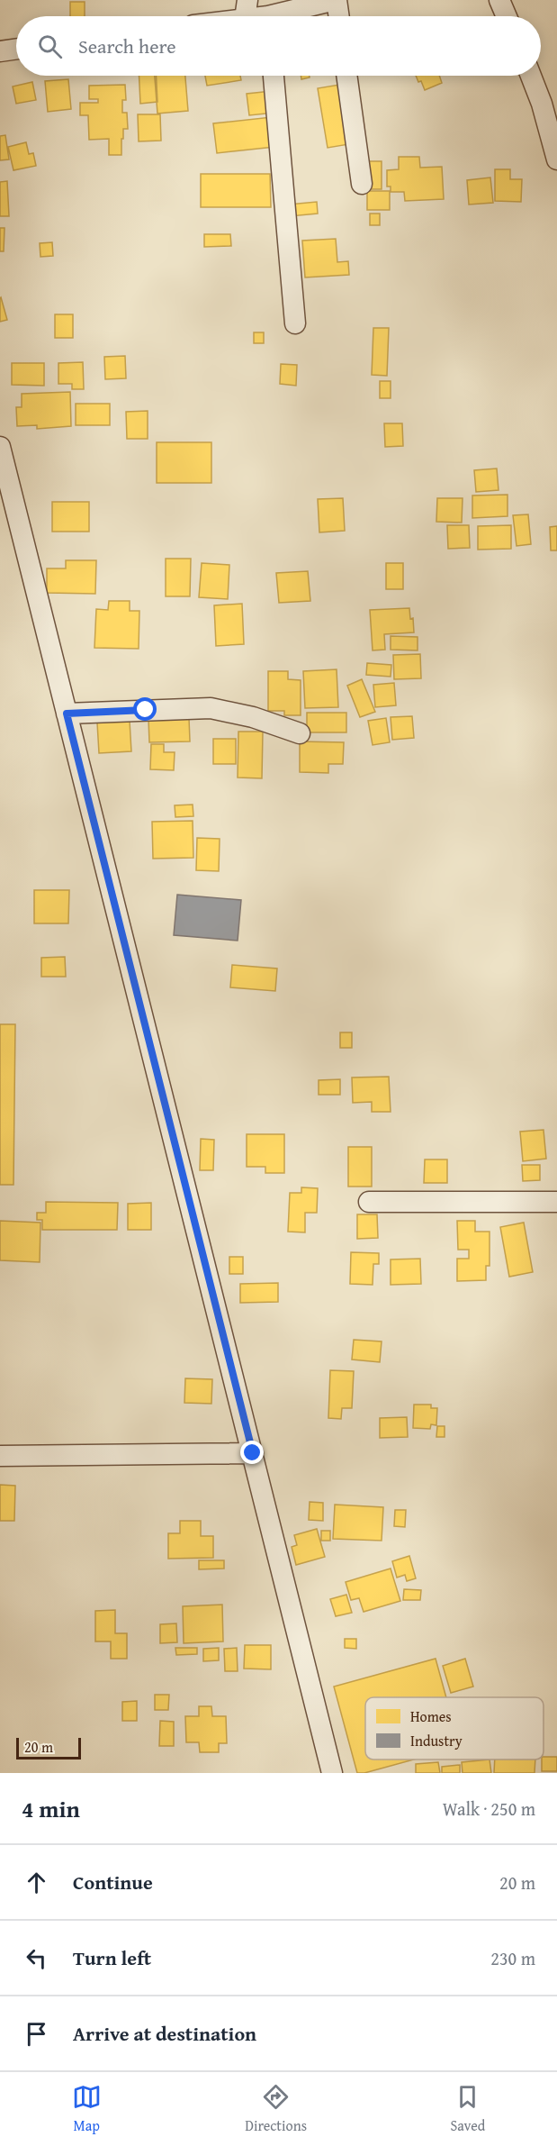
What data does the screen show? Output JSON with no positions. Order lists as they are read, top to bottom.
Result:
{
  "legend": ["Homes", "Industry"],
  "scale_bar": "20 m",
  "page": {
    "search": "Search here",
    "scale": "20 m",
    "heading": ["4 min", "Walk · 250 m"],
    "list": [
      ["Continue", "20 m"],
      ["Turn left", "230 m"],
      "Arrive at destination"
    ],
    "nav": ["Map", "Directions", "Saved"]
  }
}
